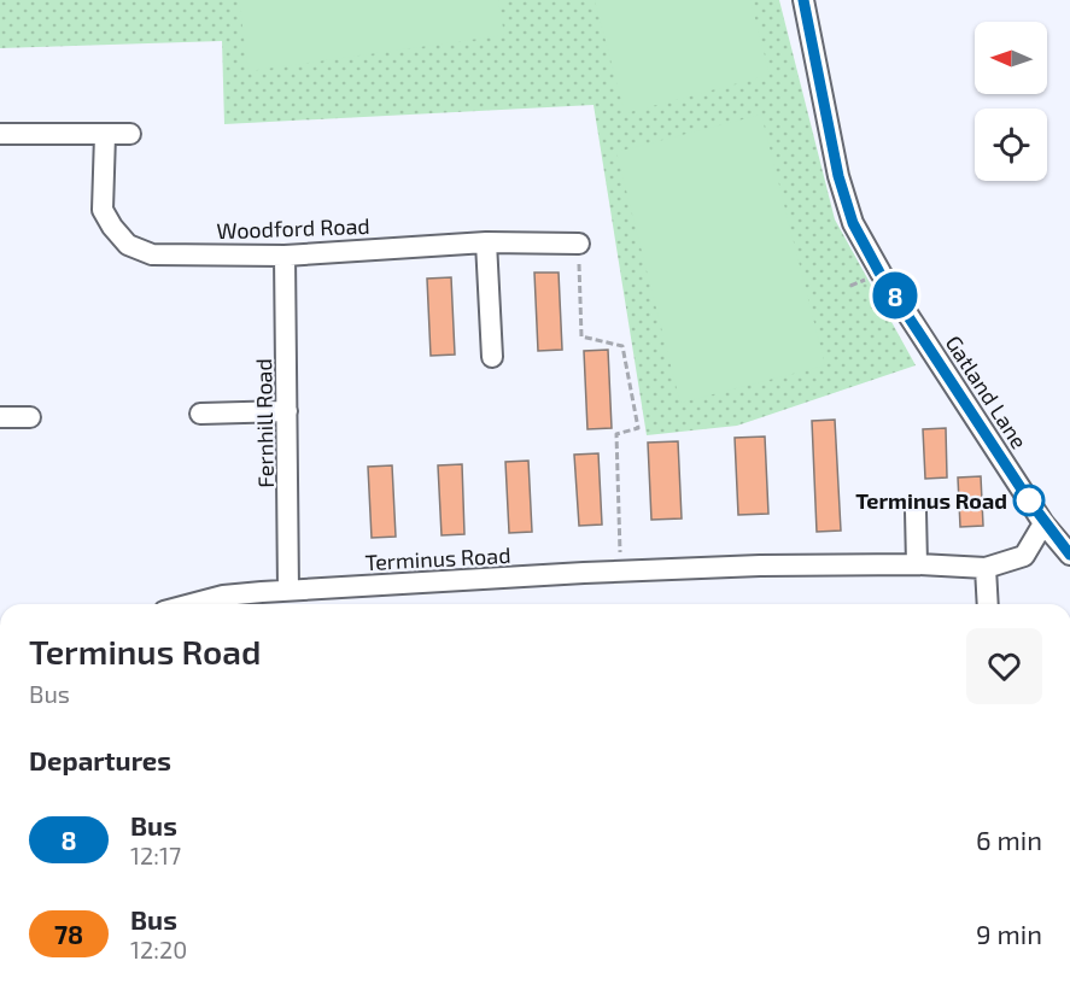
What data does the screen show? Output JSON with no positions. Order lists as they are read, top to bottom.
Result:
{
  "streets": {
    "street": [
      "Woodford Road",
      "Gatland Lane",
      "Fernhill Road",
      "Terminus Road"
    ]
  },
  "crossings": [
    ["Woodford Road", "Fernhill Road"],
    ["Gatland Lane", "Terminus Road"],
    ["Fernhill Road", "Terminus Road"]
  ],
  "places": ["Terminus Road"],
  "lines": ["bus line 8"],
  "north": "left",
  "page": {
    "on_map": "8",
    "heading": [
      ["Terminus Road", "Bus"],
      "Departures"
    ],
    "list": [
      {
        "mark": "8",
        "name": "Bus",
        "note": "12:17",
        "value": "6 min"
      },
      {
        "mark": "78",
        "name": "Bus",
        "note": "12:20",
        "value": "9 min"
      }
    ]
  }
}
